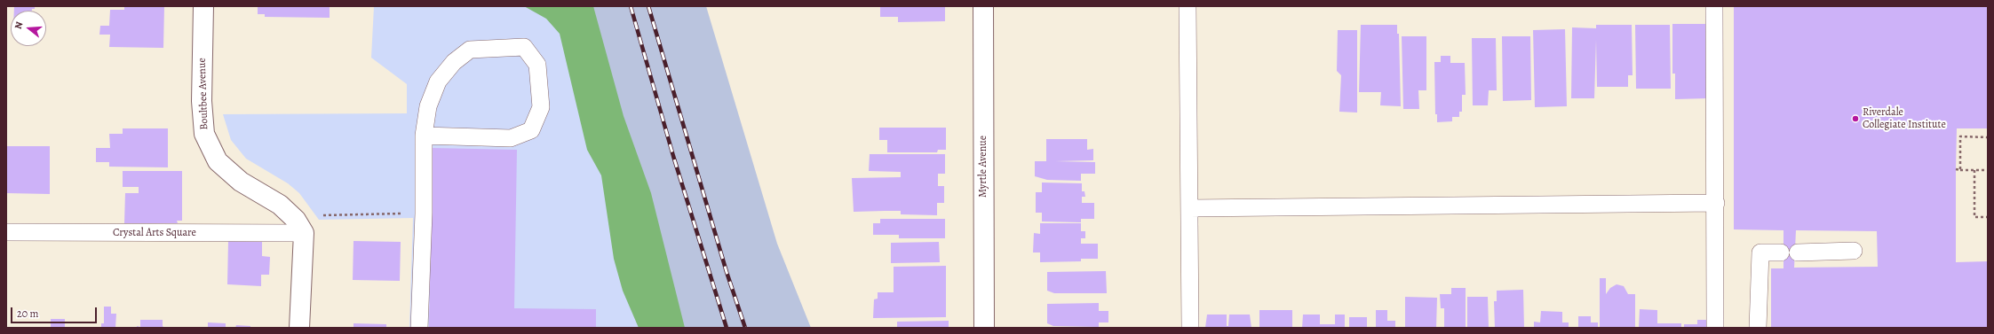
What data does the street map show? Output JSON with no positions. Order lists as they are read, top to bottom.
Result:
{
  "streets": {
    "street": ["Boultbee Avenue", "Myrtle Avenue"],
    "lane": ["Crystal Arts Square"]
  },
  "crossings": [
    ["Boultbee Avenue", "Crystal Arts Square"]
  ],
  "places": ["Riverdale Collegiate Institute"],
  "scale_bar": "20 m",
  "north": "left"
}
